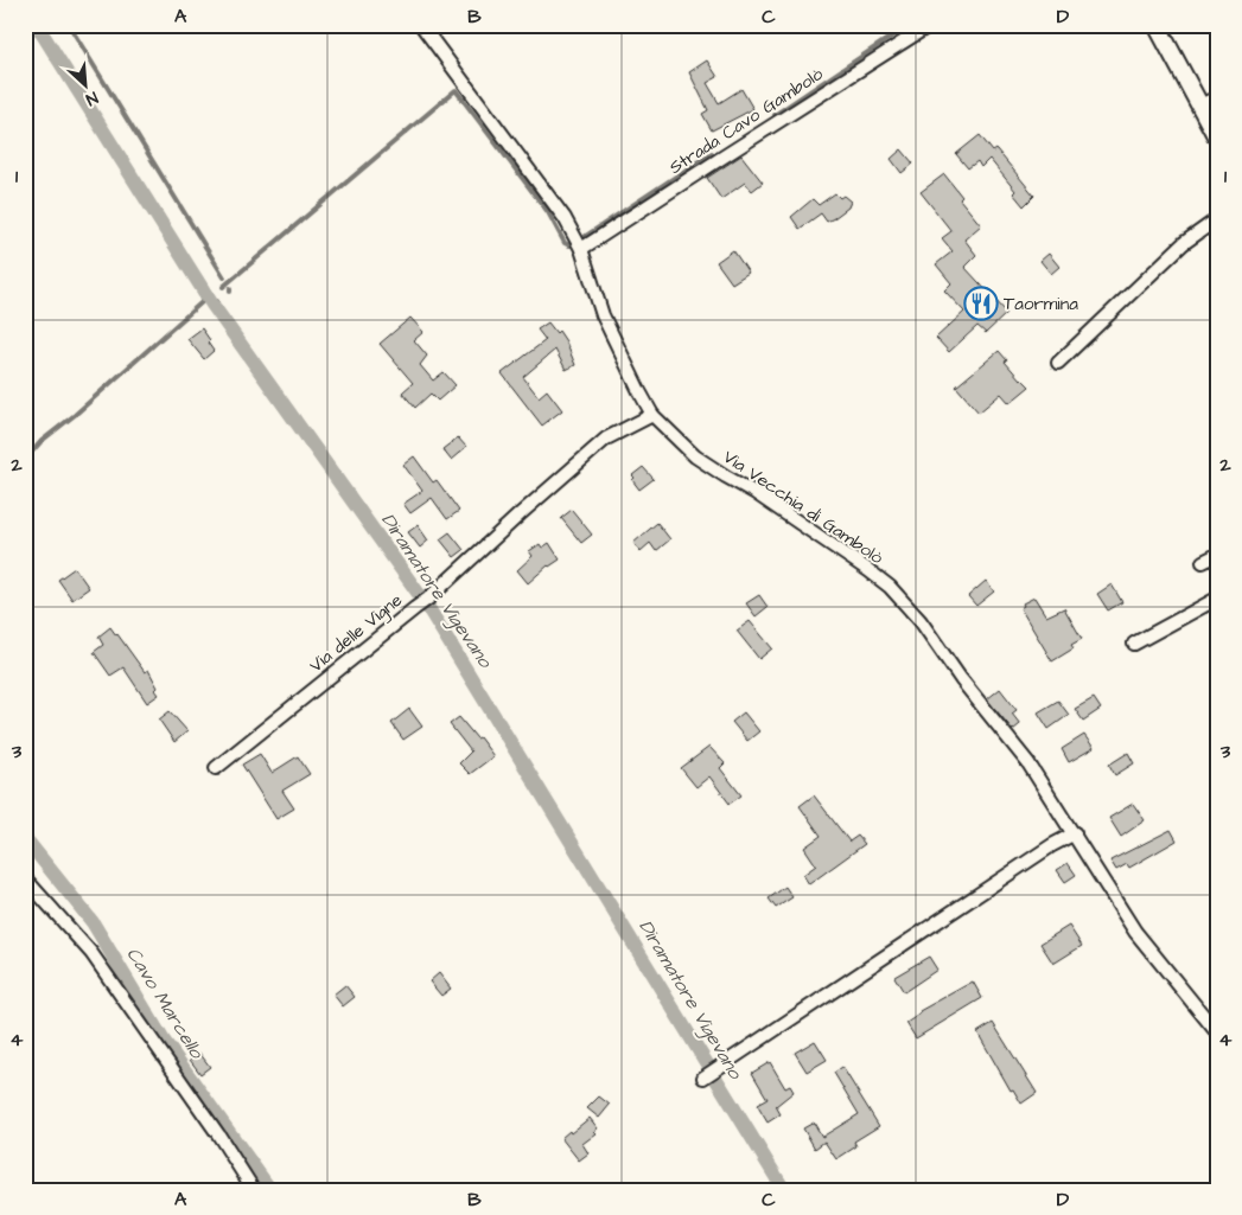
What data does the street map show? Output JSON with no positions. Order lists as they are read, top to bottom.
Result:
{
  "streets": {
    "street": ["Strada Cavo Gambolò", "Via Vecchia di Gambolò", "Via delle Vigne"]
  },
  "crossings": [
    ["Strada Cavo Gambolò", "Via Vecchia di Gambolò"],
    ["Via Vecchia di Gambolò", "Via delle Vigne"]
  ],
  "water": ["Diramatore Vigevano", "Cavo Marcello"],
  "places": {
    "restaurant": ["Taormina"]
  },
  "north": "bottom right",
  "grid": {
    "columns": [
      "A",
      "B",
      "C",
      "D"
    ],
    "rows": [
      "1",
      "2",
      "3",
      "4"
    ]
  }
}
